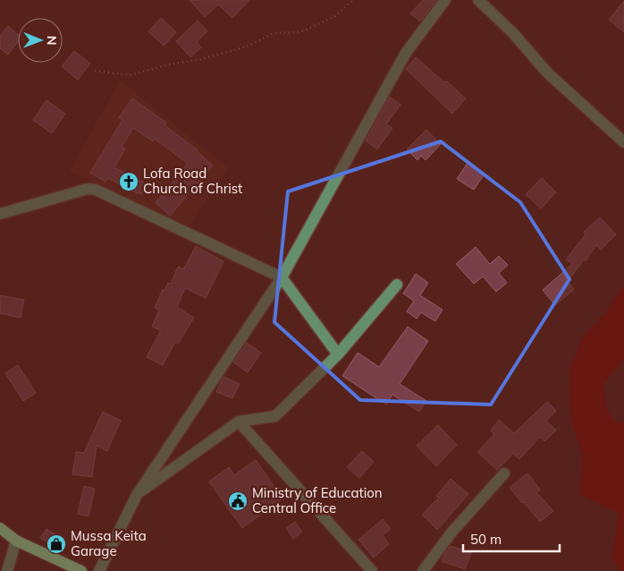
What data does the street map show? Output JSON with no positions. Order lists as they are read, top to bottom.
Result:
{
  "places": {
    "church": ["Lofa Road Church of Christ"],
    "public building": ["Ministry of Education Central Office"],
    "shop": ["Mussa Keita Garage"]
  },
  "scale_bar": "50 m",
  "north": "right"
}
